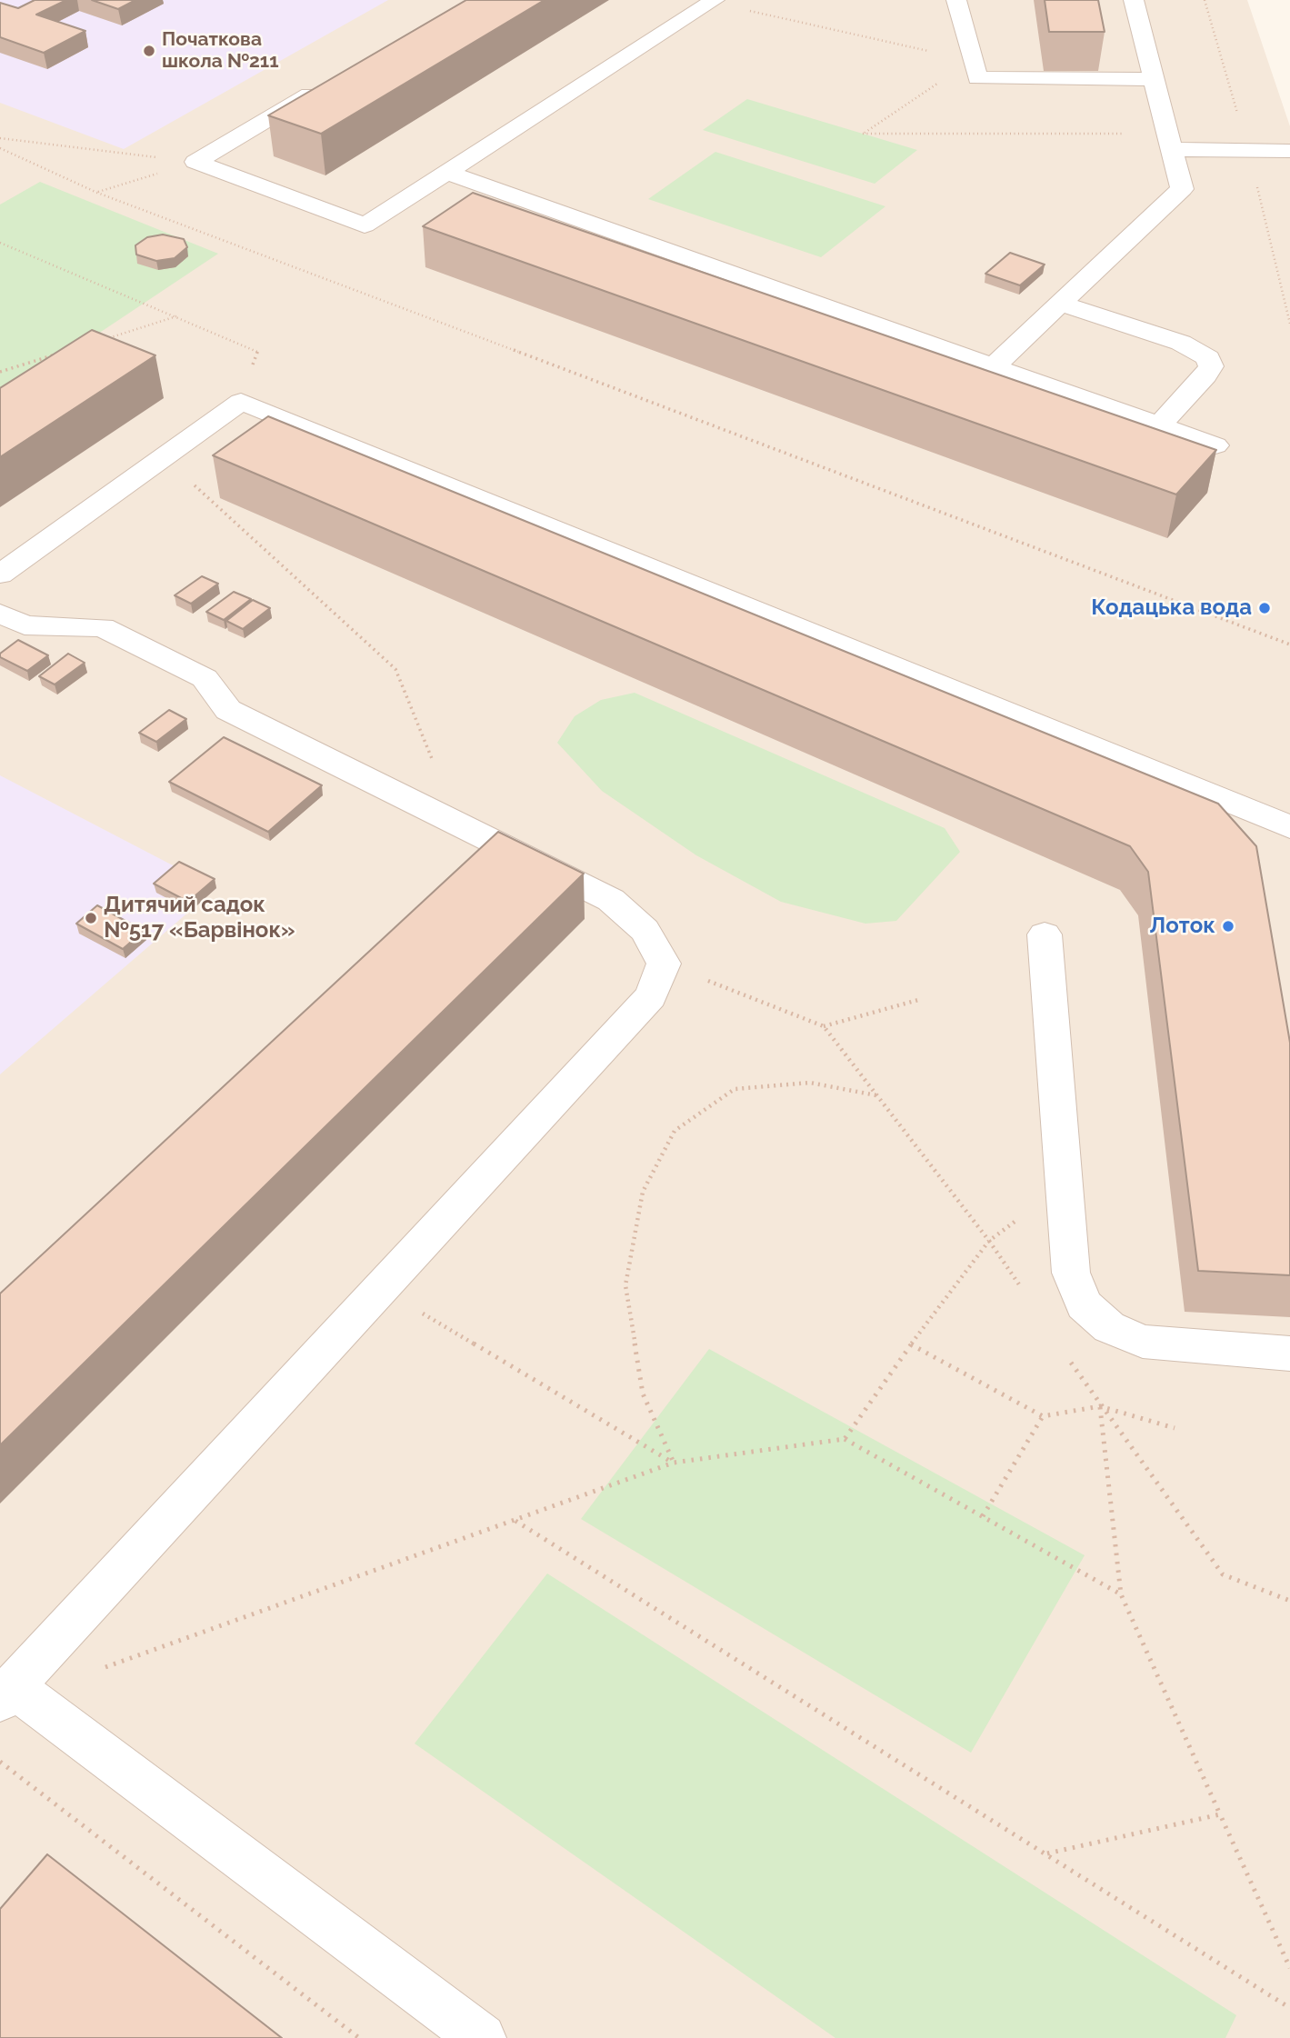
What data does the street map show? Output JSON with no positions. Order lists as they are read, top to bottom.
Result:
{
  "places": [
    "Початкова школа №211",
    "Кодацька вода",
    "Дитячий садок №517 «Барвінок»",
    "Лоток"
  ]
}
